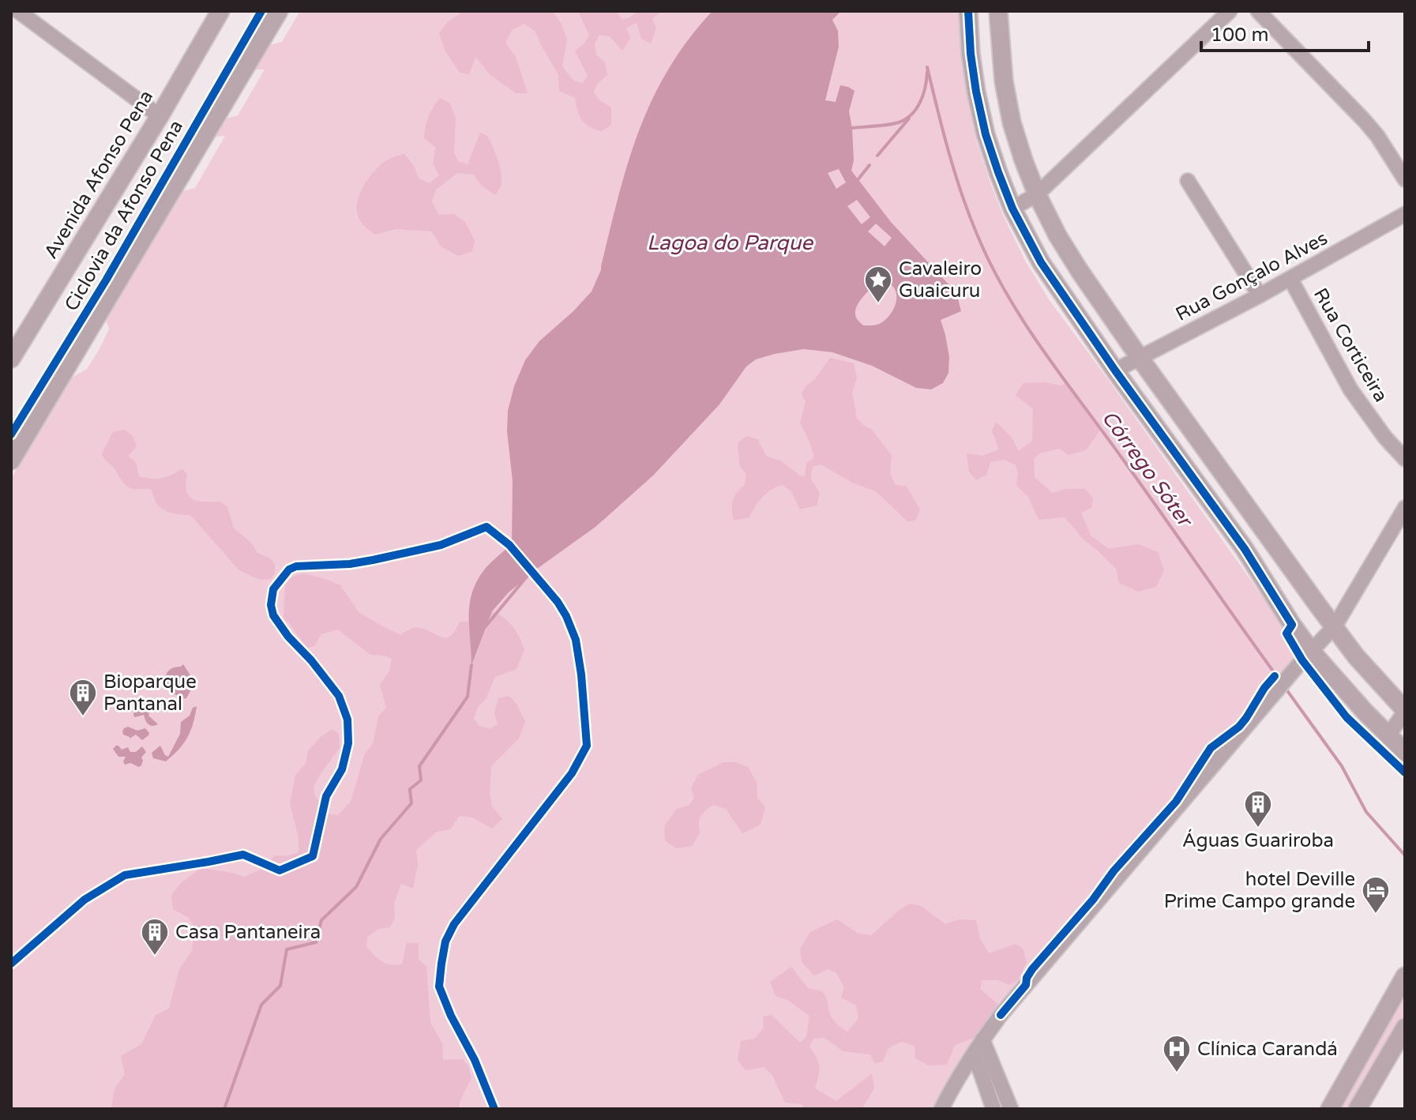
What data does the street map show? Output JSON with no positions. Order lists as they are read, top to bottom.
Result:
{
  "streets": {
    "main road": ["Avenida Afonso Pena"],
    "street": ["Rua Gonçalo Alves", "Rua Corticeira"],
    "cycle path": ["Ciclovia da Afonso Pena"]
  },
  "crossings": [
    ["Rua Gonçalo Alves", "Rua Corticeira"]
  ],
  "water": ["Lagoa do Parque", "Córrego Sóter"],
  "places": {
    "place": ["Cavaleiro Guaicuru"],
    "building": ["Bioparque Pantanal", "Águas Guariroba", "Casa Pantaneira"],
    "hotel": ["hotel Deville Prime Campo grande"],
    "hospital": ["Clínica Carandá"]
  },
  "scale_bar": "100 m"
}
